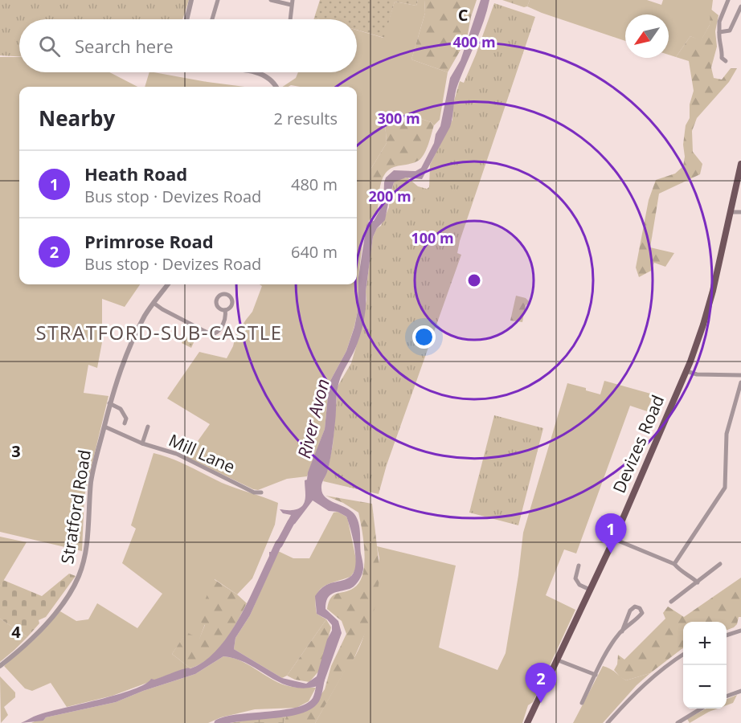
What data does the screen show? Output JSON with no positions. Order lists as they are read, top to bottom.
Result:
{
  "streets": {
    "main road": ["Devizes Road"],
    "street": ["Mill Lane", "Stratford Road"]
  },
  "crossings": [
    ["Mill Lane", "Stratford Road"]
  ],
  "districts": ["STRATFORD-SUB-CASTLE"],
  "water": ["River Avon"],
  "north": "bottom left",
  "page": {
    "search": "Search here",
    "heading": ["Nearby", "2 results"],
    "list": [
      {
        "mark": "1",
        "name": "Heath Road",
        "note": "Bus stop · Devizes Road",
        "value": "480 m"
      },
      {
        "mark": "2",
        "name": "Primrose Road",
        "note": "Bus stop · Devizes Road",
        "value": "640 m"
      }
    ],
    "pins": ["1", "2"],
    "map_buttons": ["+", "−"]
  },
  "grid": {
    "columns": ["C"],
    "rows": ["3", "4"]
  },
  "rings": [
    "400 m",
    "300 m",
    "200 m",
    "100 m"
  ]
}
